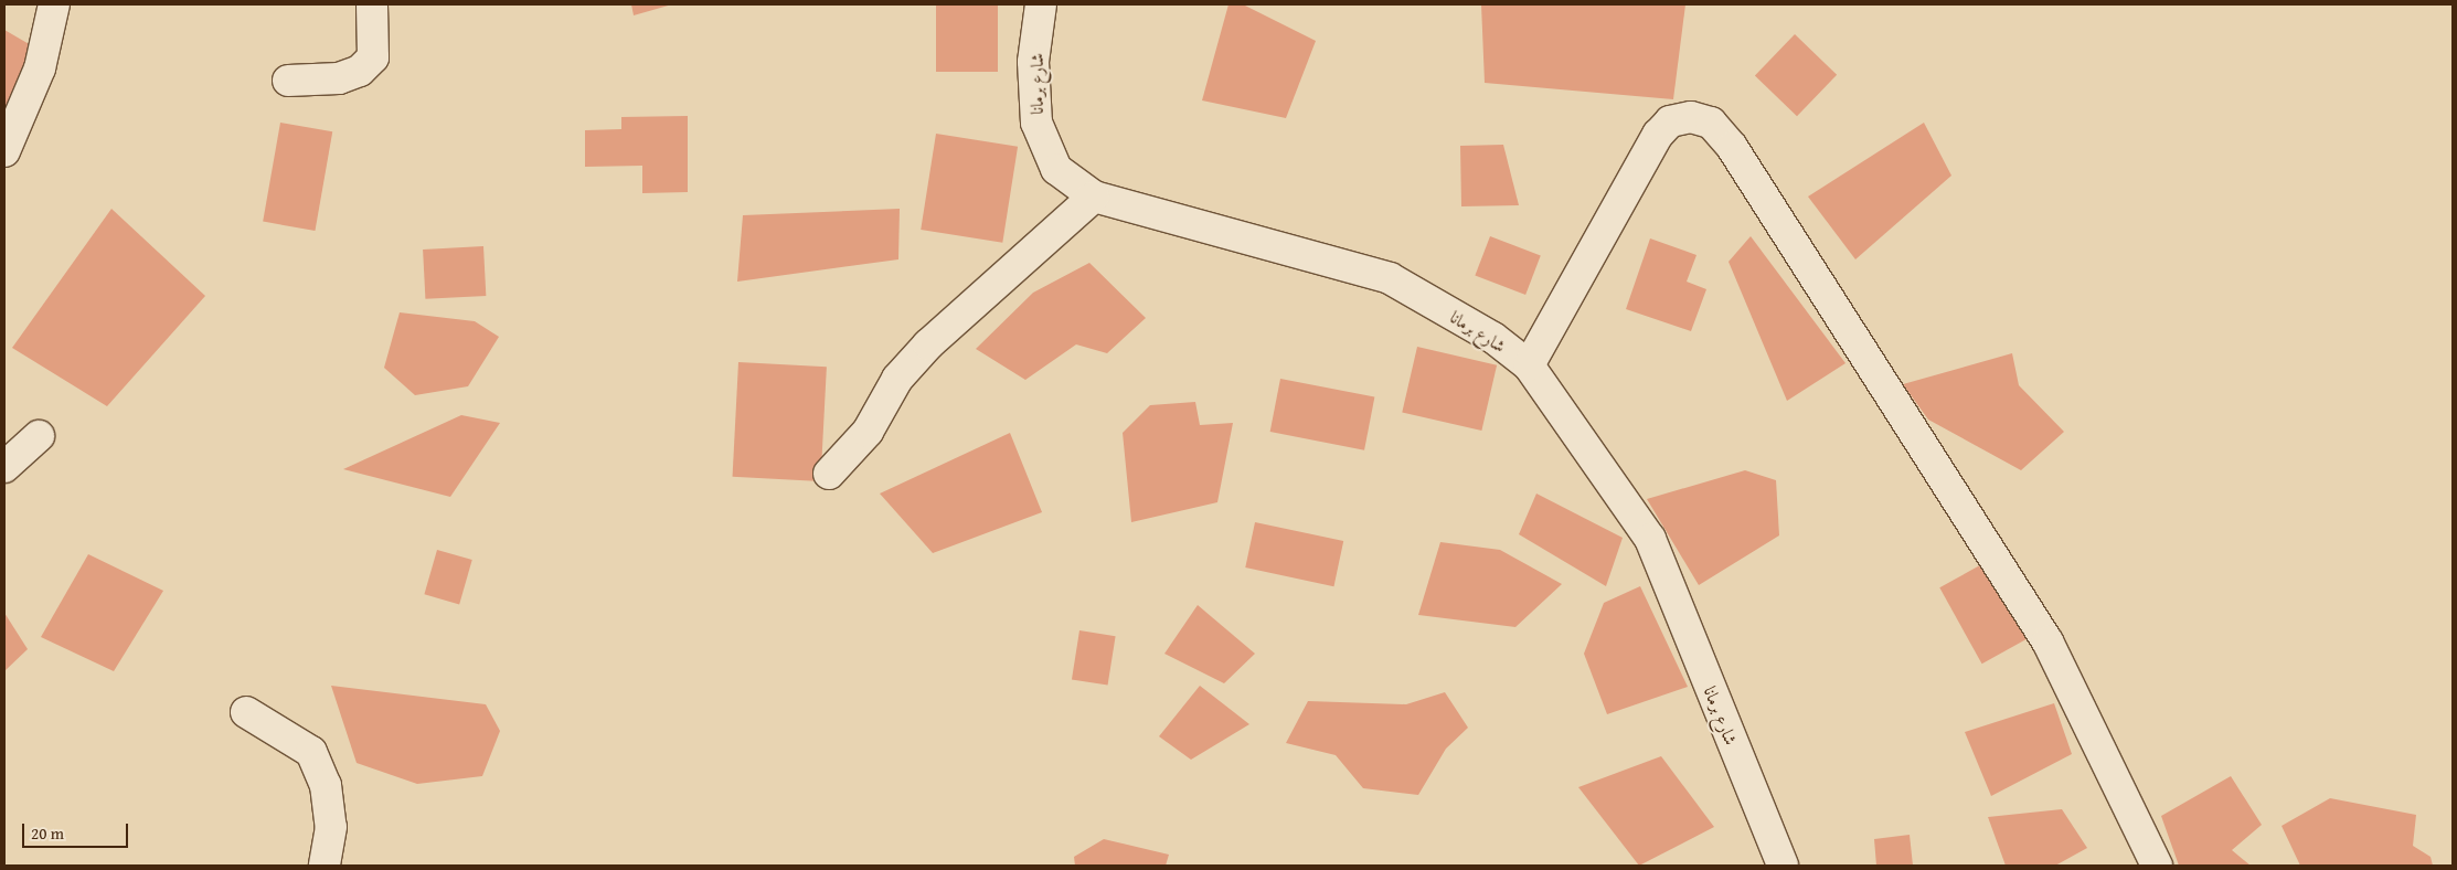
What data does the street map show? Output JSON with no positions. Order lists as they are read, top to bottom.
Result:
{
  "streets": {
    "street": ["شارع برمانا"]
  },
  "scale_bar": "20 m"
}
